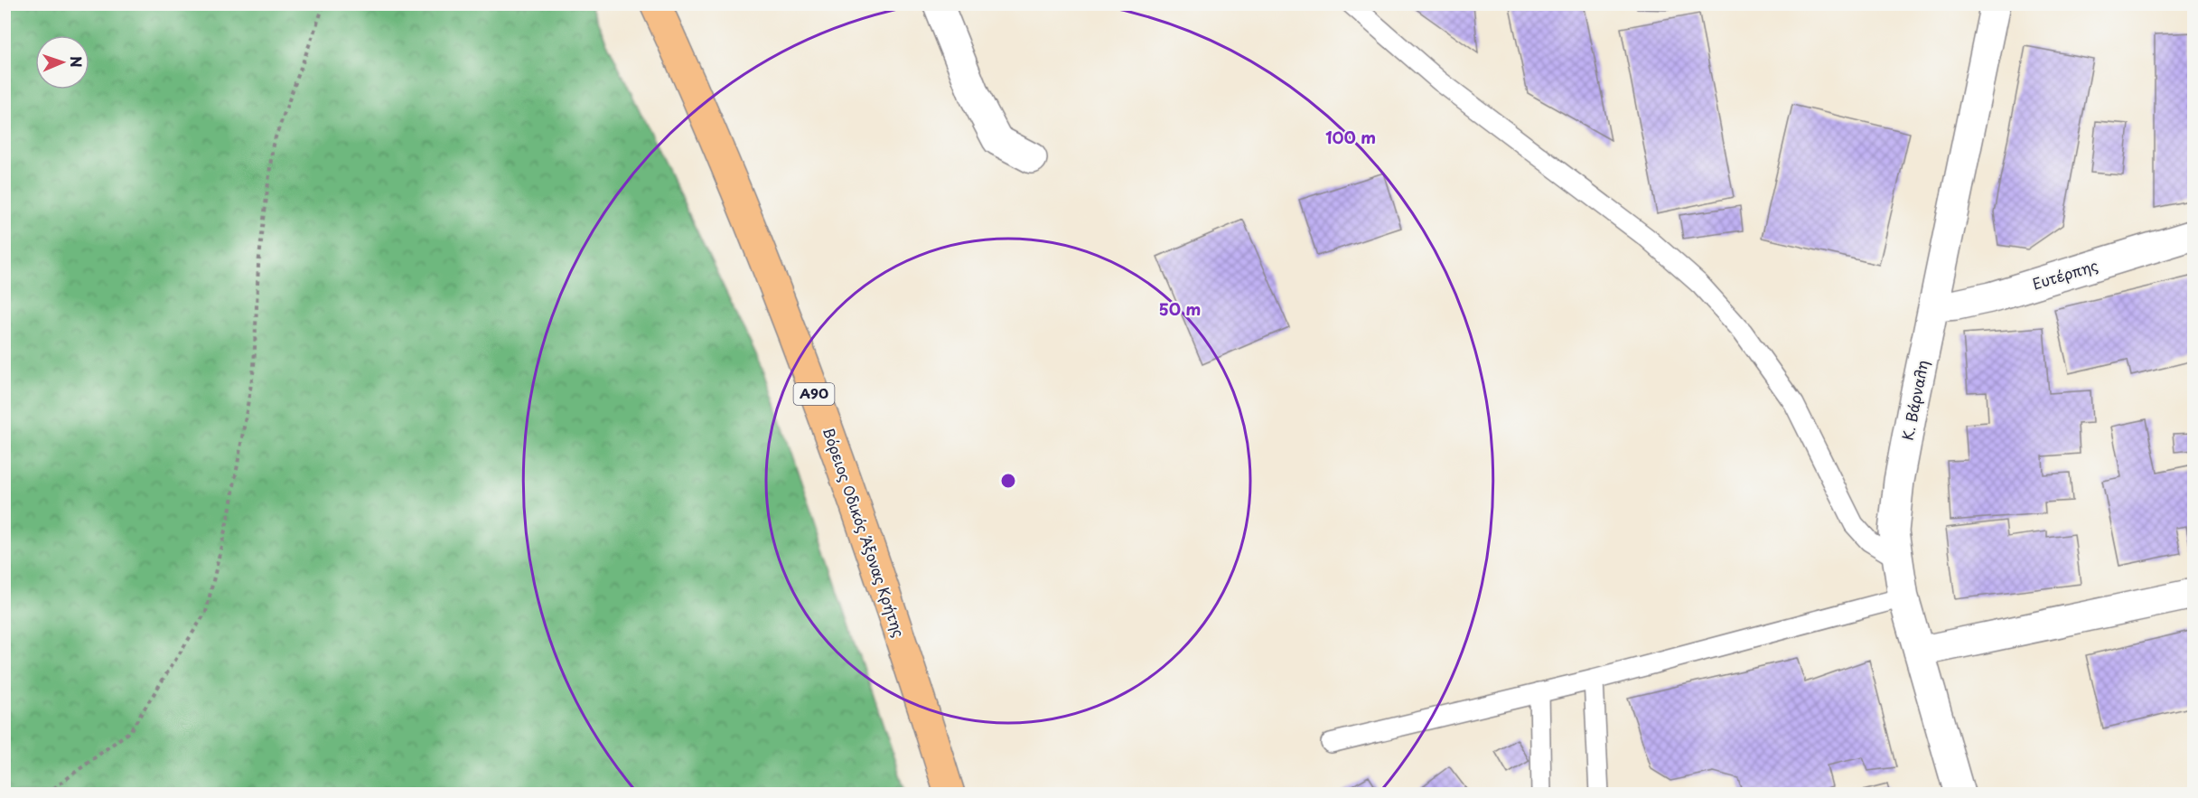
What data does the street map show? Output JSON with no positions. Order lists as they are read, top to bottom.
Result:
{
  "streets": {
    "highway": ["Α90", "Βόρειος Οδικός Άξονας Κρήτης"],
    "street": ["Ευτέρπης", "Κ. Βάρναλη"]
  },
  "crossings": [
    ["Ευτέρπης", "Κ. Βάρναλη"]
  ],
  "north": "right",
  "rings": ["100 m", "50 m"]
}
